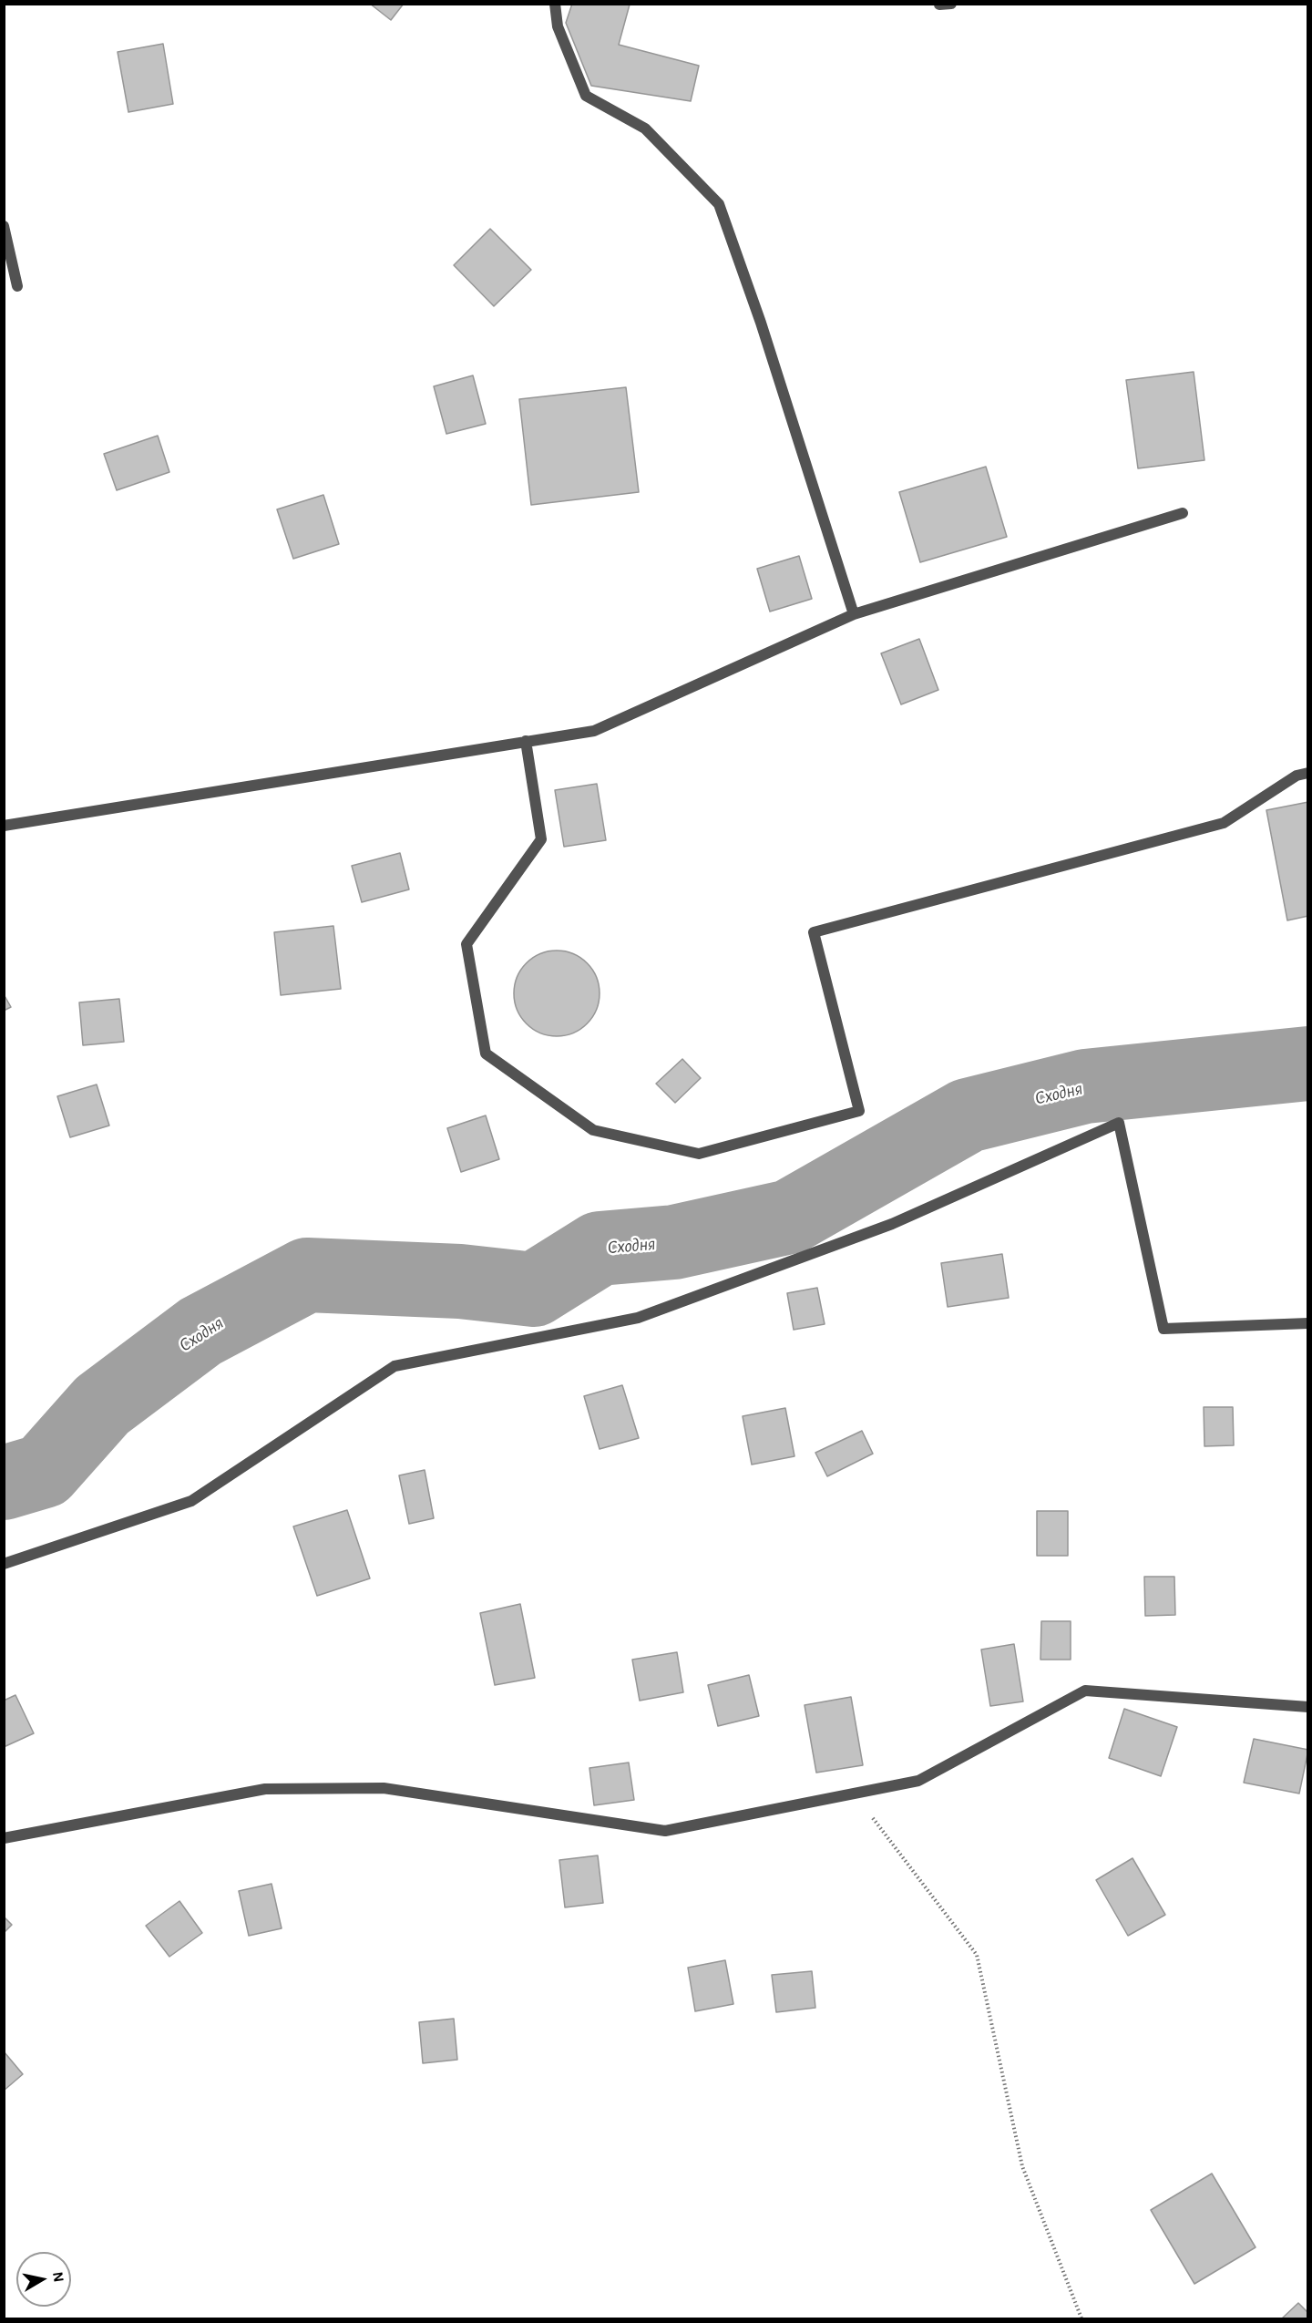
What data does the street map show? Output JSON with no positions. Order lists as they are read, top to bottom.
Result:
{
  "water": ["Сходня"],
  "north": "right"
}
